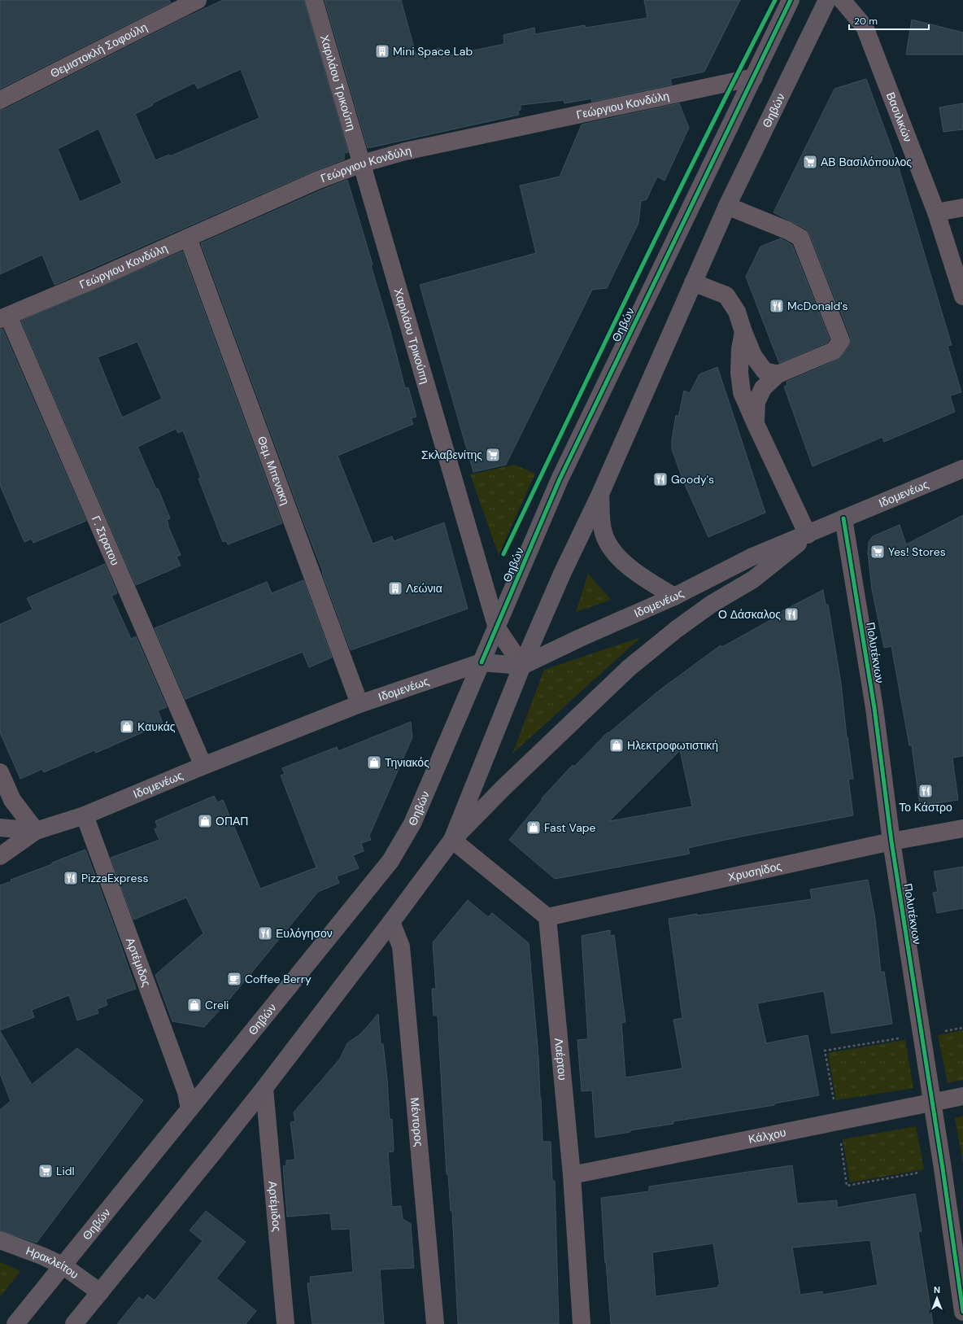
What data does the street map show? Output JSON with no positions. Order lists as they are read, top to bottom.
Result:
{
  "streets": {
    "main road": ["Θηβών", "Ιδομενέως", "Ηρακλείτου"],
    "street": [
      "Θεμιστοκλή Σοφούλη",
      "Χαριλάου Τρικούπη",
      "Γεώργιου Κονδύλη",
      "Βασιλικών",
      "Θεμ. Μπενακη",
      "Γ. Στρατου",
      "Πολυτέκνων",
      "Χρυσηίδος",
      "Αρτέμιδος",
      "Λαέρτου",
      "Μέντορος",
      "Κάλχου"
    ]
  },
  "crossings": [
    ["Χαριλάου Τρικούπη", "Γεώργιου Κονδύλη"],
    ["Χαριλάου Τρικούπη", "Θηβών"],
    ["Χαριλάου Τρικούπη", "Ιδομενέως"],
    ["Γεώργιου Κονδύλη", "Θηβών"],
    ["Γεώργιου Κονδύλη", "Θεμ. Μπενακη"],
    ["Γεώργιου Κονδύλη", "Γ. Στρατου"],
    ["Θηβών", "Ιδομενέως"],
    ["Θηβών", "Αρτέμιδος"],
    ["Θηβών", "Μέντορος"],
    ["Θηβών", "Ηρακλείτου"],
    ["Θεμ. Μπενακη", "Ιδομενέως"],
    ["Ιδομενέως", "Γ. Στρατου"],
    ["Ιδομενέως", "Πολυτέκνων"],
    ["Ιδομενέως", "Αρτέμιδος"],
    ["Πολυτέκνων", "Χρυσηίδος"],
    ["Πολυτέκνων", "Κάλχου"],
    ["Χρυσηίδος", "Λαέρτου"],
    ["Λαέρτου", "Κάλχου"]
  ],
  "places": {
    "building": ["Mini Space Lab", "Λεώνια"],
    "supermarket": [
      "ΑΒ Βασιλόπουλος",
      "Σκλαβενίτης",
      "Yes! Stores",
      "Lidl"
    ],
    "restaurant": [
      "McDonald's",
      "Goody's",
      "Ο Δάσκαλος",
      "Το Κάστρο",
      "PizzaExpress",
      "Ευλόγησον"
    ],
    "shop": [
      "Καυκάς",
      "Ηλεκτροφωτιστική",
      "Τηνιακός",
      "ΟΠΑΠ",
      "Fast Vape",
      "Creli"
    ],
    "cafe": ["Coffee Berry"]
  },
  "scale_bar": "20 m",
  "north": "top"
}
